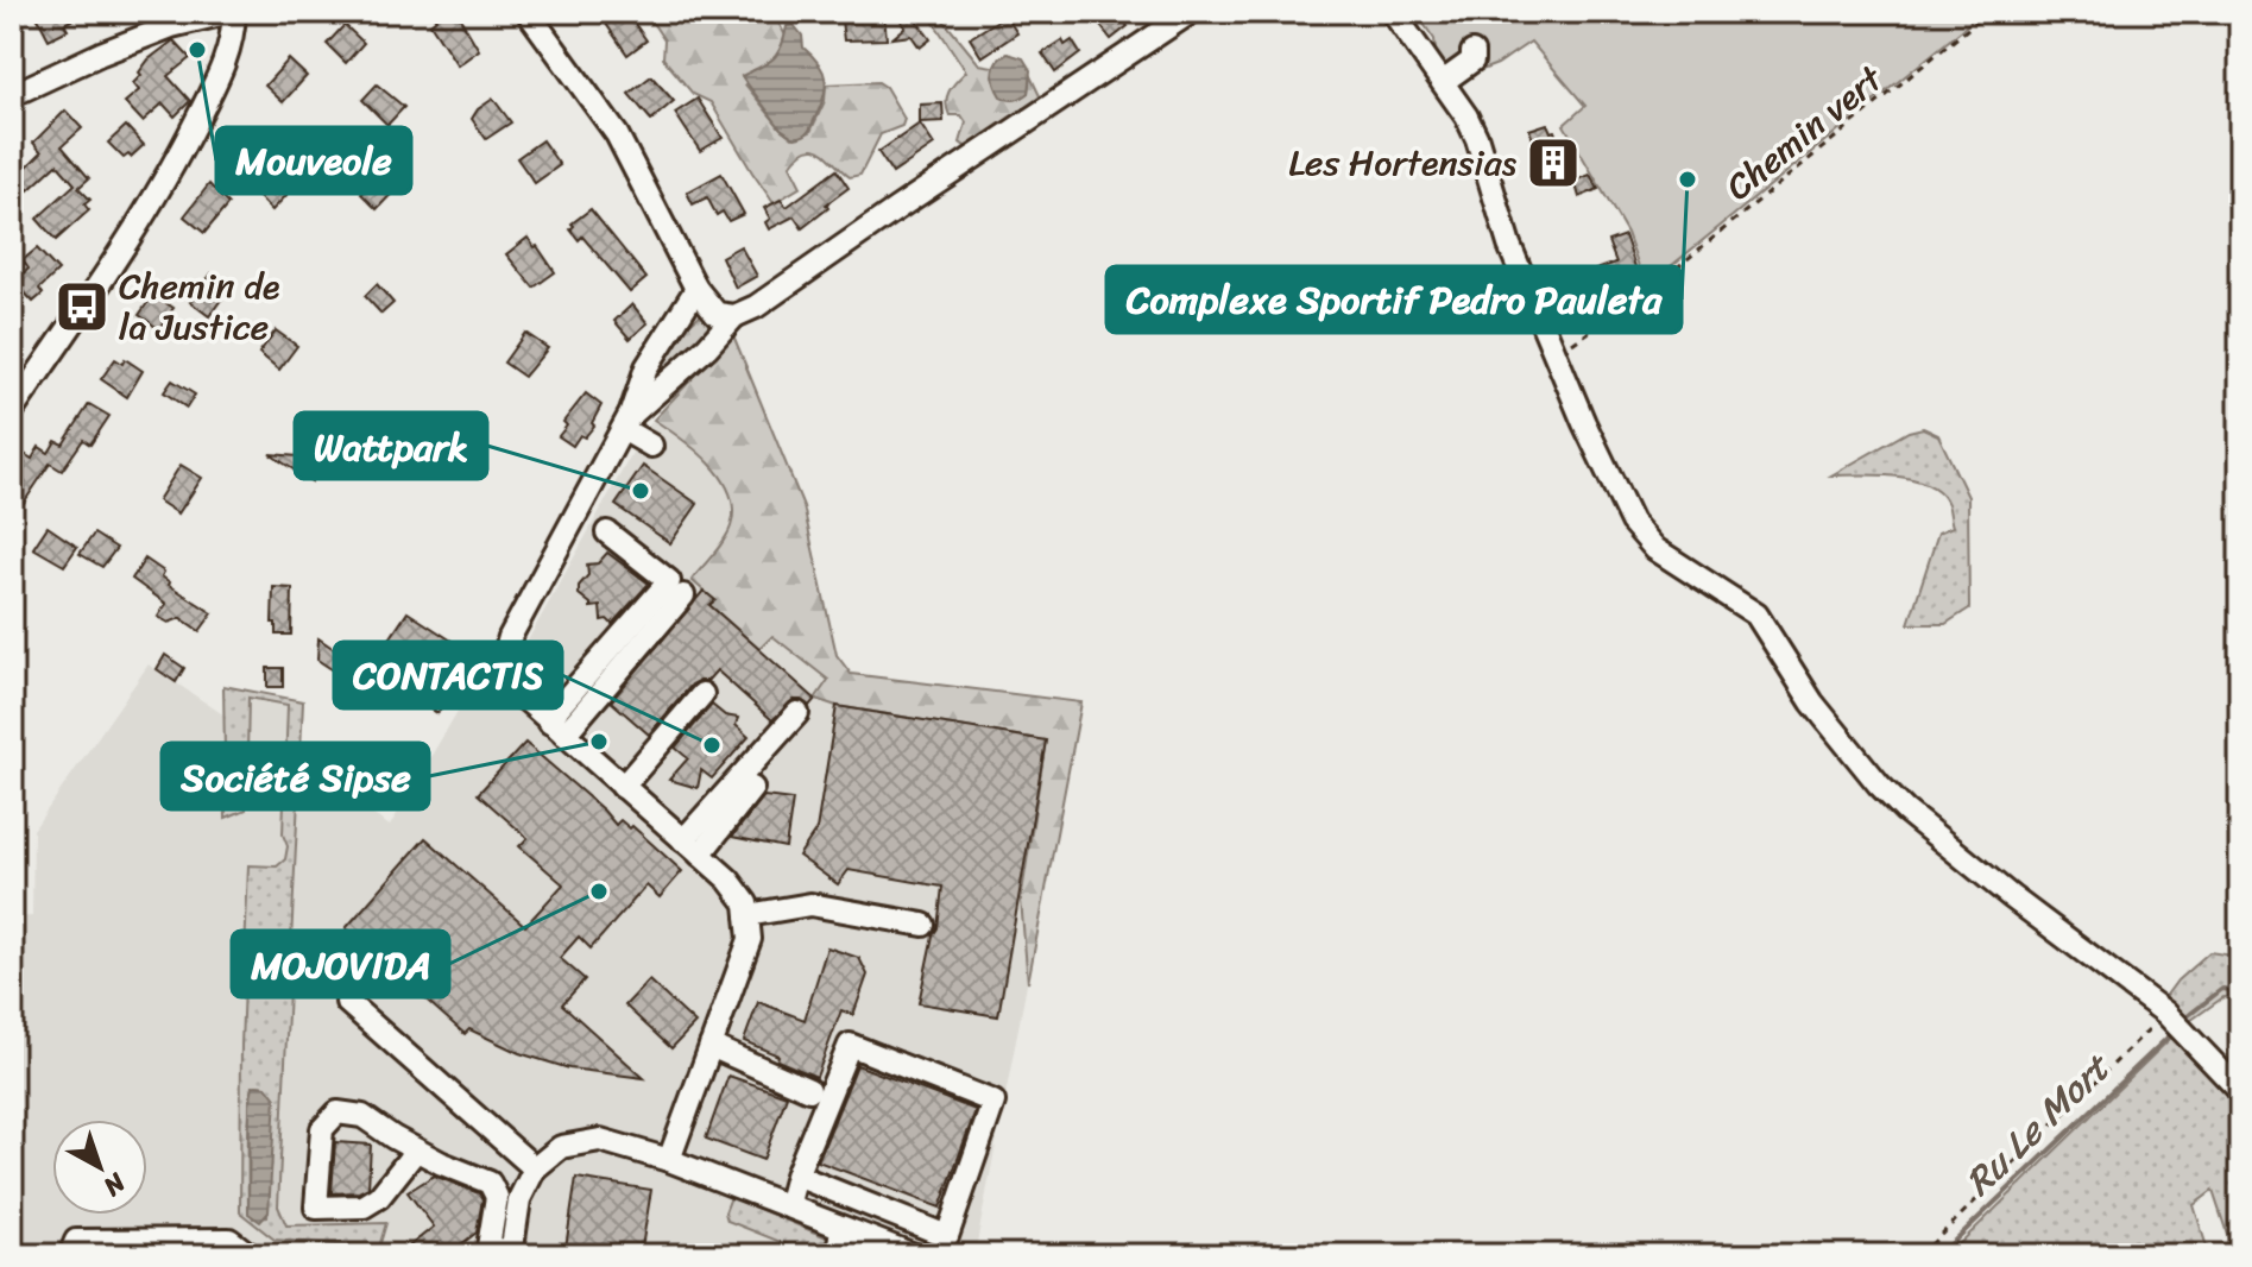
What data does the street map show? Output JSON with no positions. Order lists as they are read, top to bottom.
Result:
{
  "streets": {
    "path": ["Chemin vert"]
  },
  "water": ["Ru Le Mort"],
  "places": {
    "other": [
      "Mouveole",
      "Complexe Sportif Pedro Pauleta",
      "Wattpark",
      "Société Sipse",
      "CONTACTIS",
      "MOJOVIDA"
    ],
    "building": ["Les Hortensias"],
    "bus stop": ["Chemin de la Justice"]
  },
  "north": "bottom right"
}
